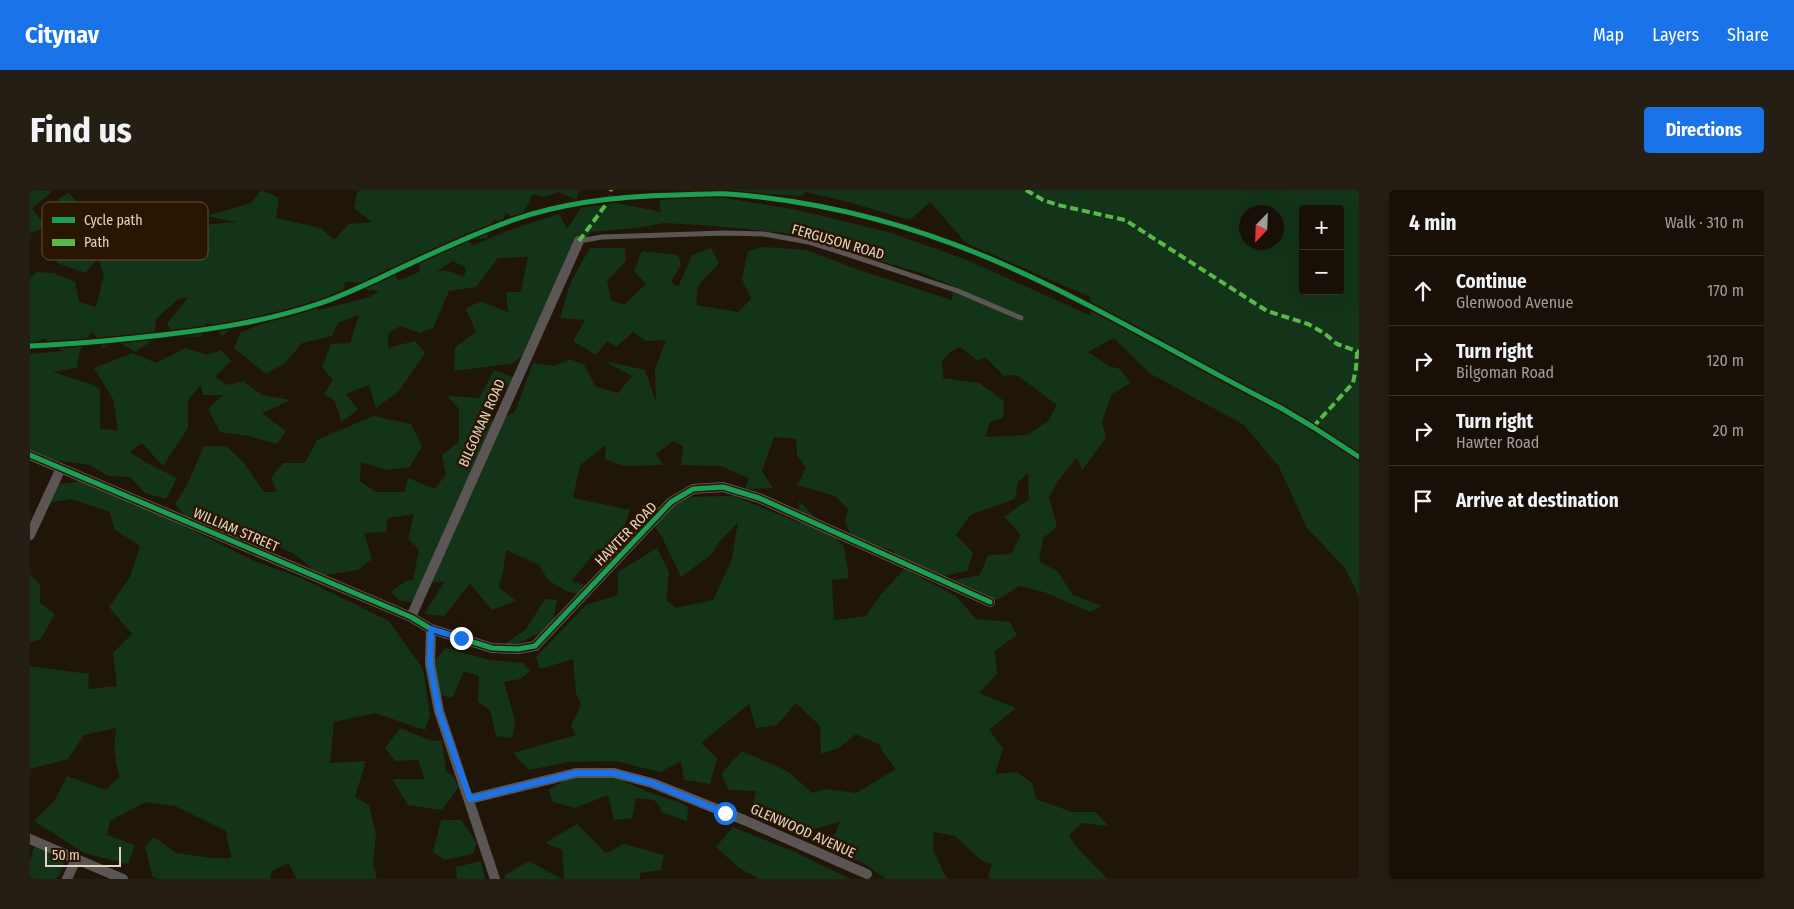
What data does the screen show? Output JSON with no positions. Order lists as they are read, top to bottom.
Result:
{
  "streets": {
    "street": [
      "BILGOMAN ROAD",
      "WILLIAM STREET",
      "HAWTER ROAD",
      "GLENWOOD AVENUE"
    ],
    "lane": ["FERGUSON ROAD"]
  },
  "crossings": [
    ["FERGUSON ROAD", "BILGOMAN ROAD"],
    ["BILGOMAN ROAD", "WILLIAM STREET"],
    ["WILLIAM STREET", "HAWTER ROAD"]
  ],
  "legend": ["Cycle path", "Path"],
  "scale_bar": "50 m",
  "north": "bottom left",
  "page": {
    "header": "Citynav",
    "nav": ["Map", "Layers", "Share"],
    "buttons": "Directions",
    "title": "Find us",
    "heading": ["4 min", "Walk · 310 m"],
    "map_buttons": ["+", "−"],
    "list": [
      ["Continue", "Glenwood Avenue", "170 m"],
      ["Turn right", "Bilgoman Road", "120 m"],
      ["Turn right", "Hawter Road", "20 m"],
      "Arrive at destination"
    ],
    "scale": "50 m"
  }
}
